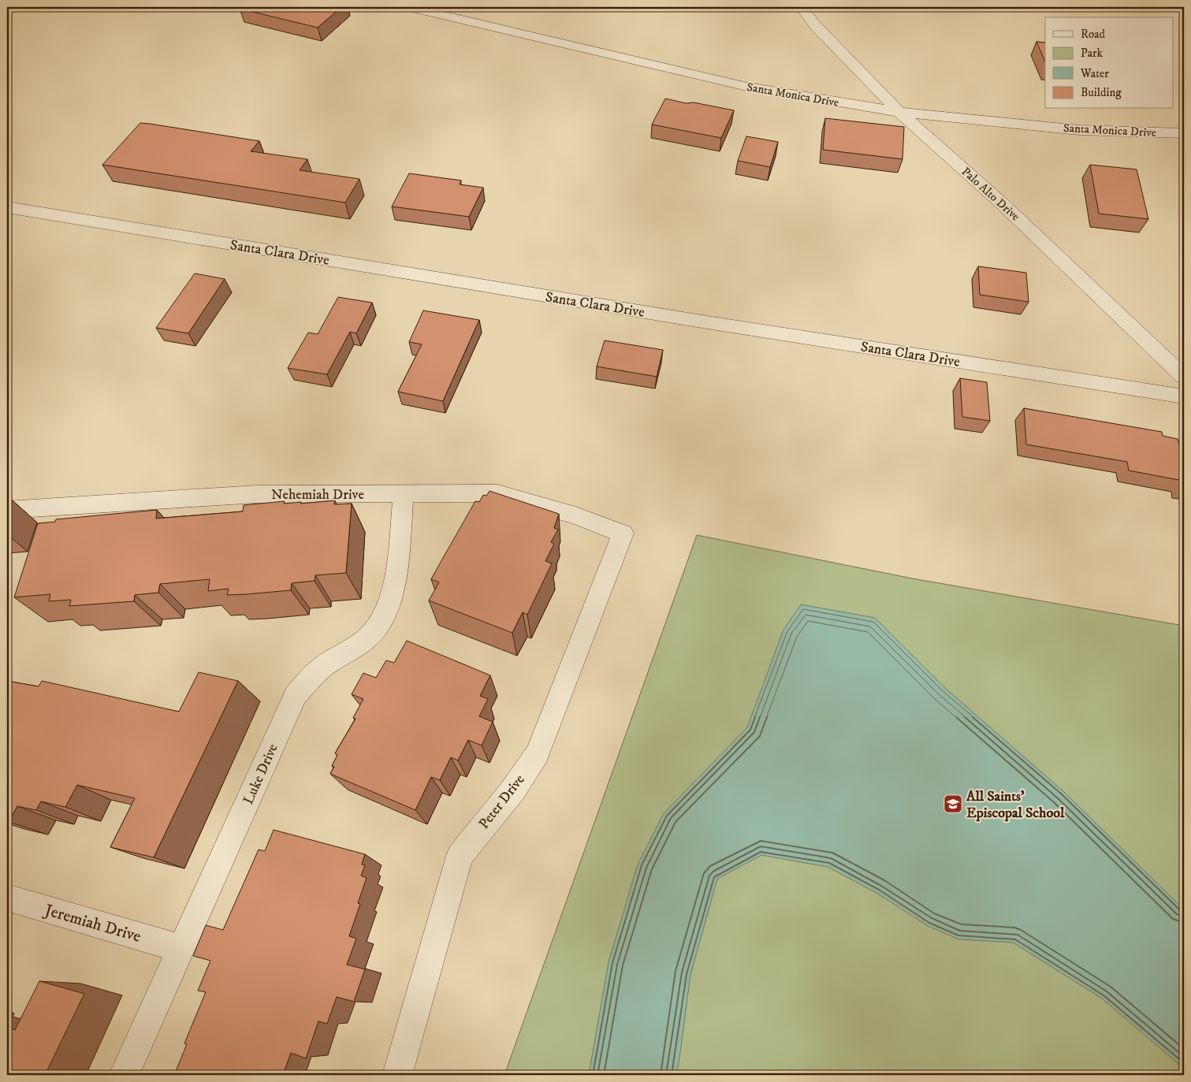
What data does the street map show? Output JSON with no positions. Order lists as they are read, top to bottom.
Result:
{
  "streets": {
    "street": [
      "Santa Monica Drive",
      "Palo Alto Drive",
      "Santa Clara Drive",
      "Nehemiah Drive",
      "Luke Drive",
      "Peter Drive",
      "Jeremiah Drive"
    ]
  },
  "crossings": [
    ["Santa Monica Drive", "Palo Alto Drive"],
    ["Nehemiah Drive", "Luke Drive"],
    ["Nehemiah Drive", "Peter Drive"],
    ["Luke Drive", "Jeremiah Drive"]
  ],
  "places": {
    "school or university": ["All Saints' Episcopal School"]
  },
  "legend": [
    "Road",
    "Park",
    "Water",
    "Building"
  ]
}
